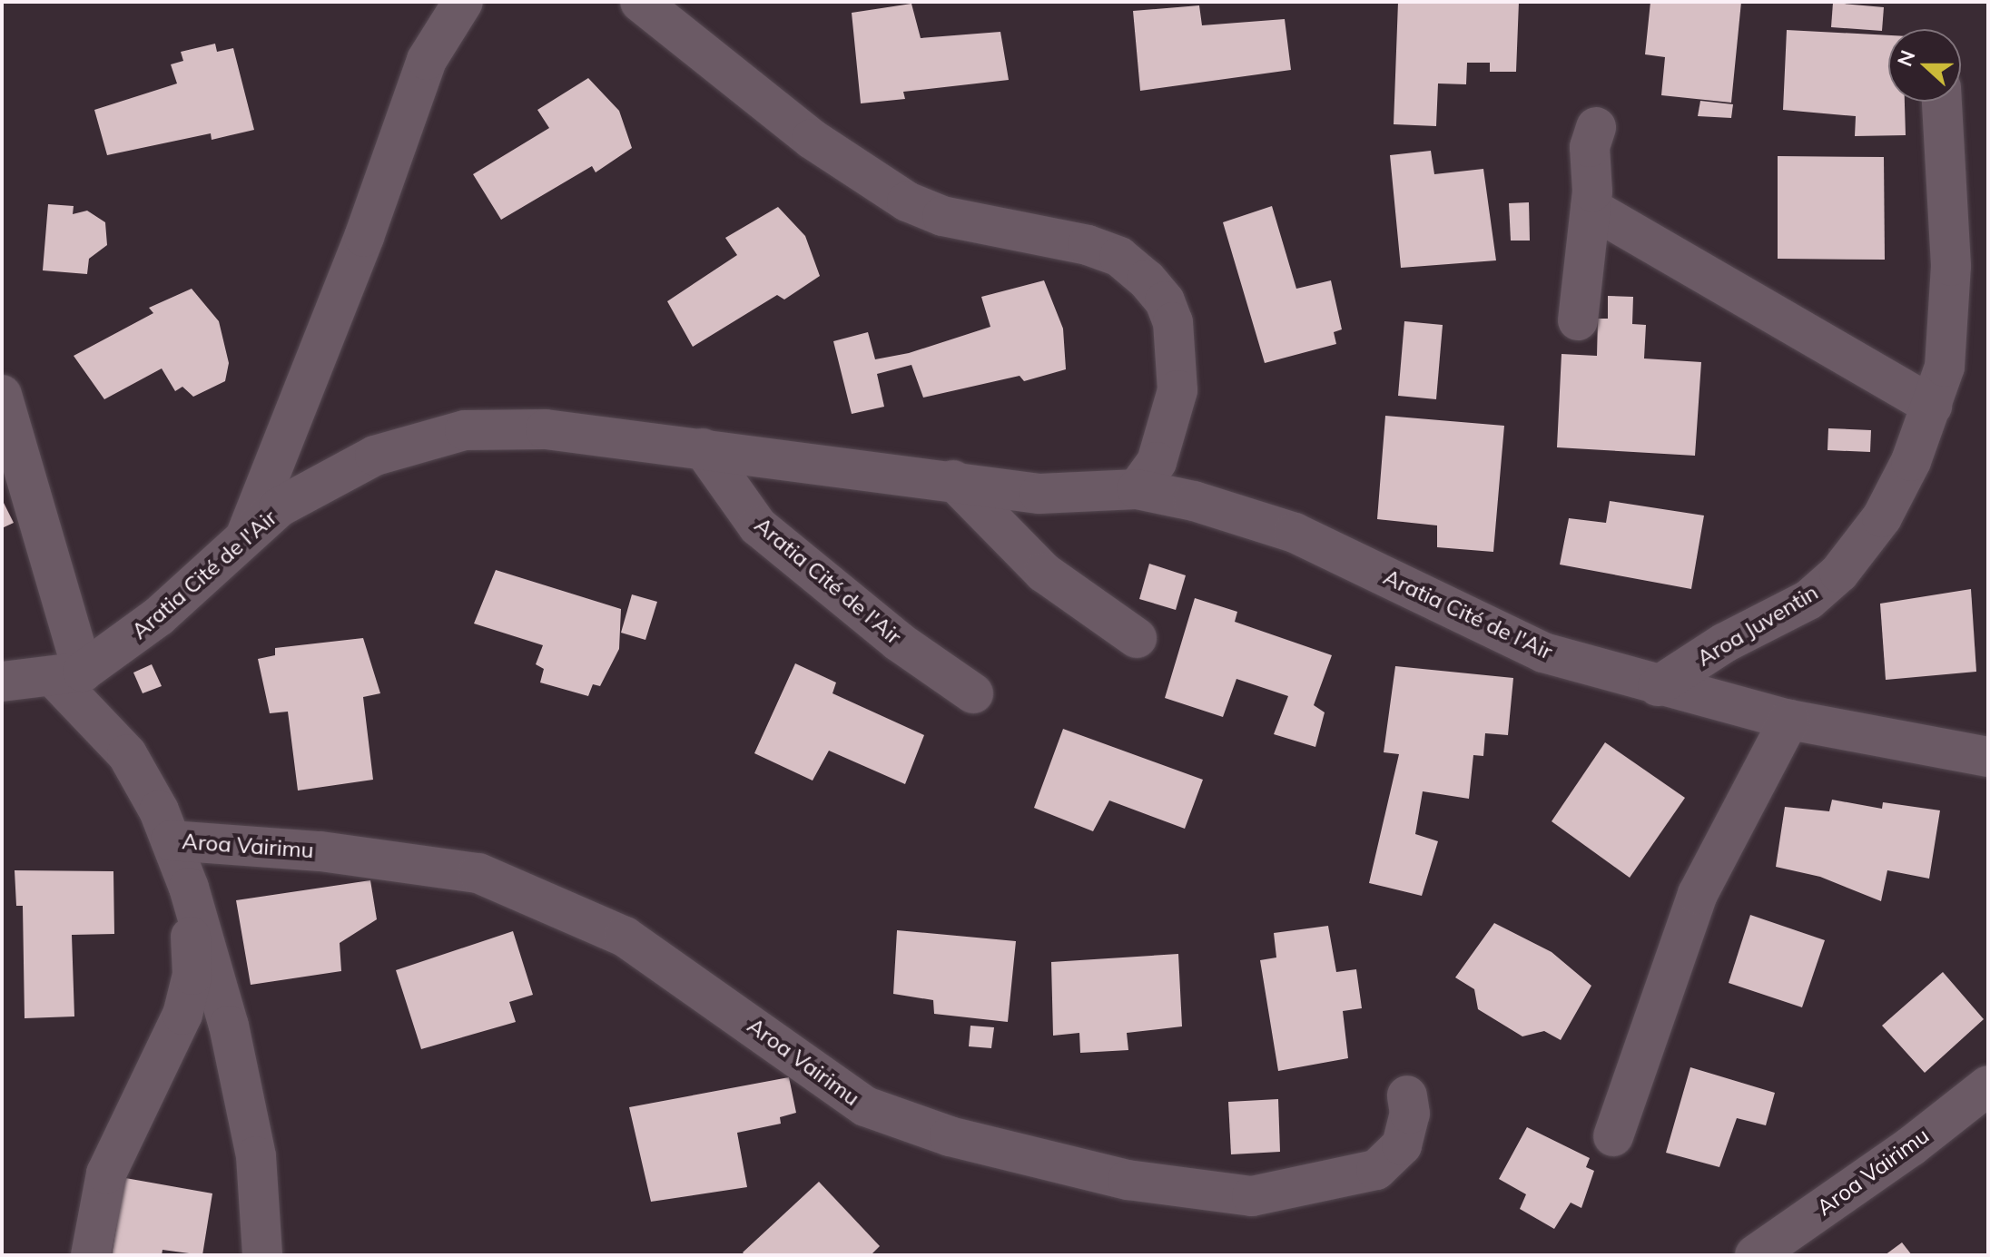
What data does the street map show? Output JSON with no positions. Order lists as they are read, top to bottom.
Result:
{
  "streets": {
    "street": ["Aratia Cité de l'Air", "Aroa Juventin", "Aroa Vairimu"]
  },
  "crossings": [
    ["Aratia Cité de l'Air", "Aroa Juventin"],
    ["Aratia Cité de l'Air", "Aroa Vairimu"]
  ],
  "north": "left"
}
